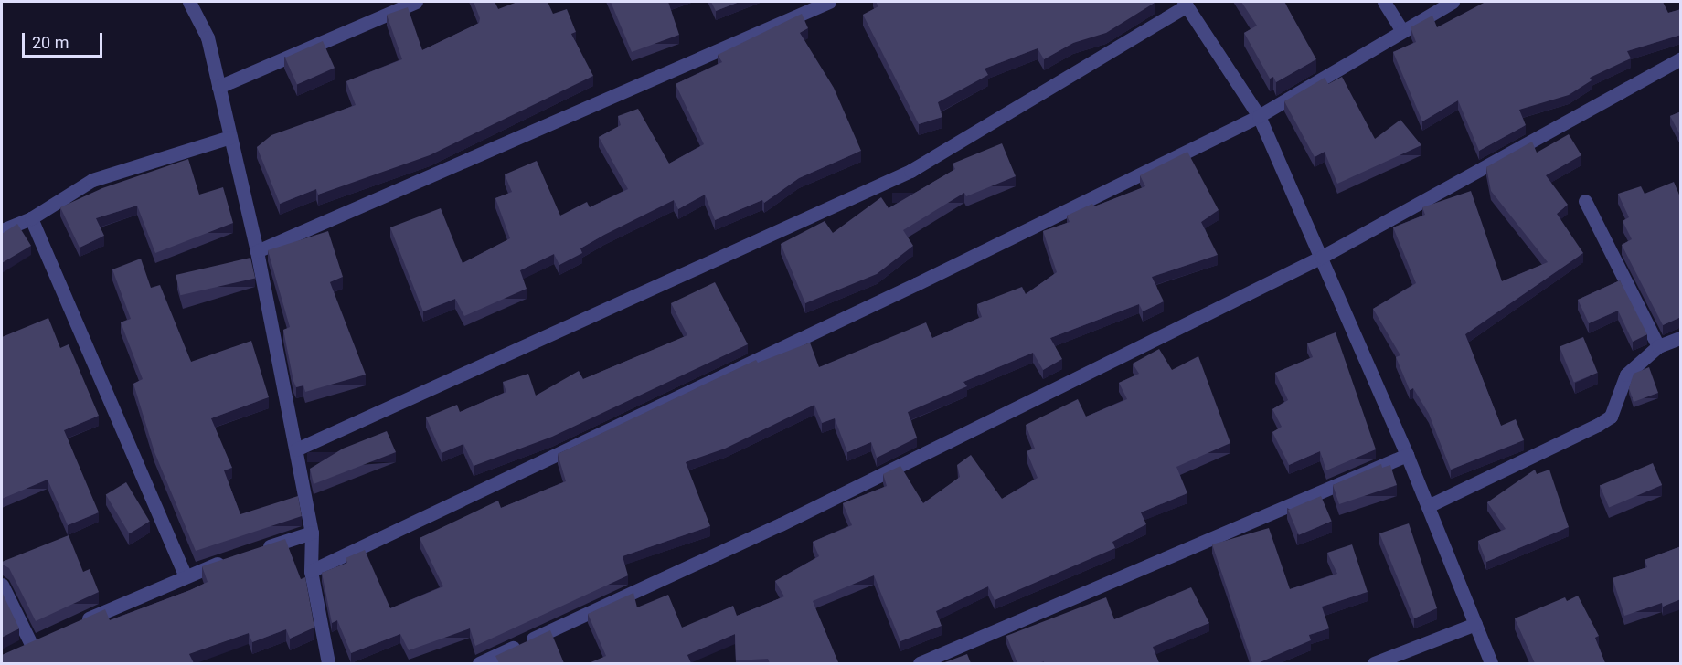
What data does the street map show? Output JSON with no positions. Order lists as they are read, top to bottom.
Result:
{
  "scale_bar": "20 m"
}
